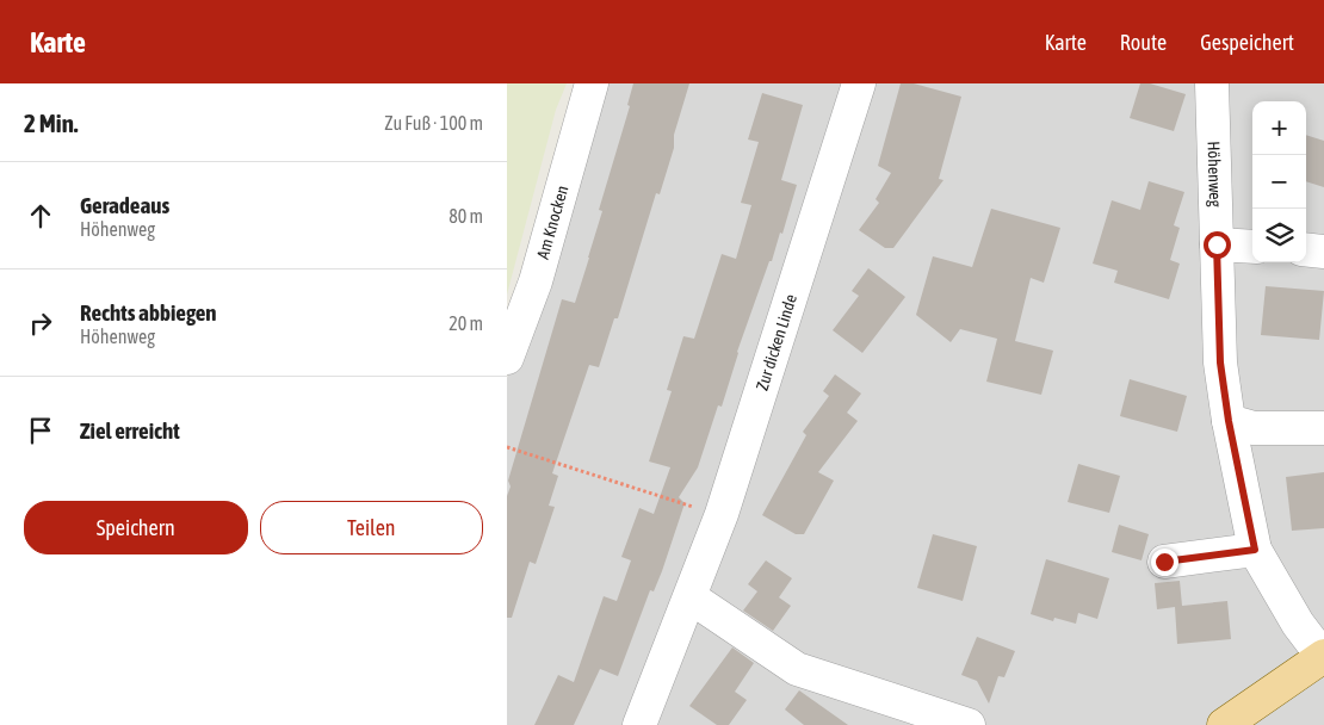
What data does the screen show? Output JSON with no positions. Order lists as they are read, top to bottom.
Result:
{
  "streets": {
    "street": ["Höhenweg", "Am Knocken", "Zur dicken Linde"]
  },
  "page": {
    "header": "Karte",
    "nav": ["Karte", "Route", "Gespeichert"],
    "heading": ["2 Min.", "Zu Fuß · 100 m"],
    "map_buttons": ["+", "−"],
    "list": [
      ["Geradeaus", "Höhenweg", "80 m"],
      ["Rechts abbiegen", "Höhenweg", "20 m"],
      "Ziel erreicht"
    ],
    "buttons": ["Speichern", "Teilen"]
  }
}
